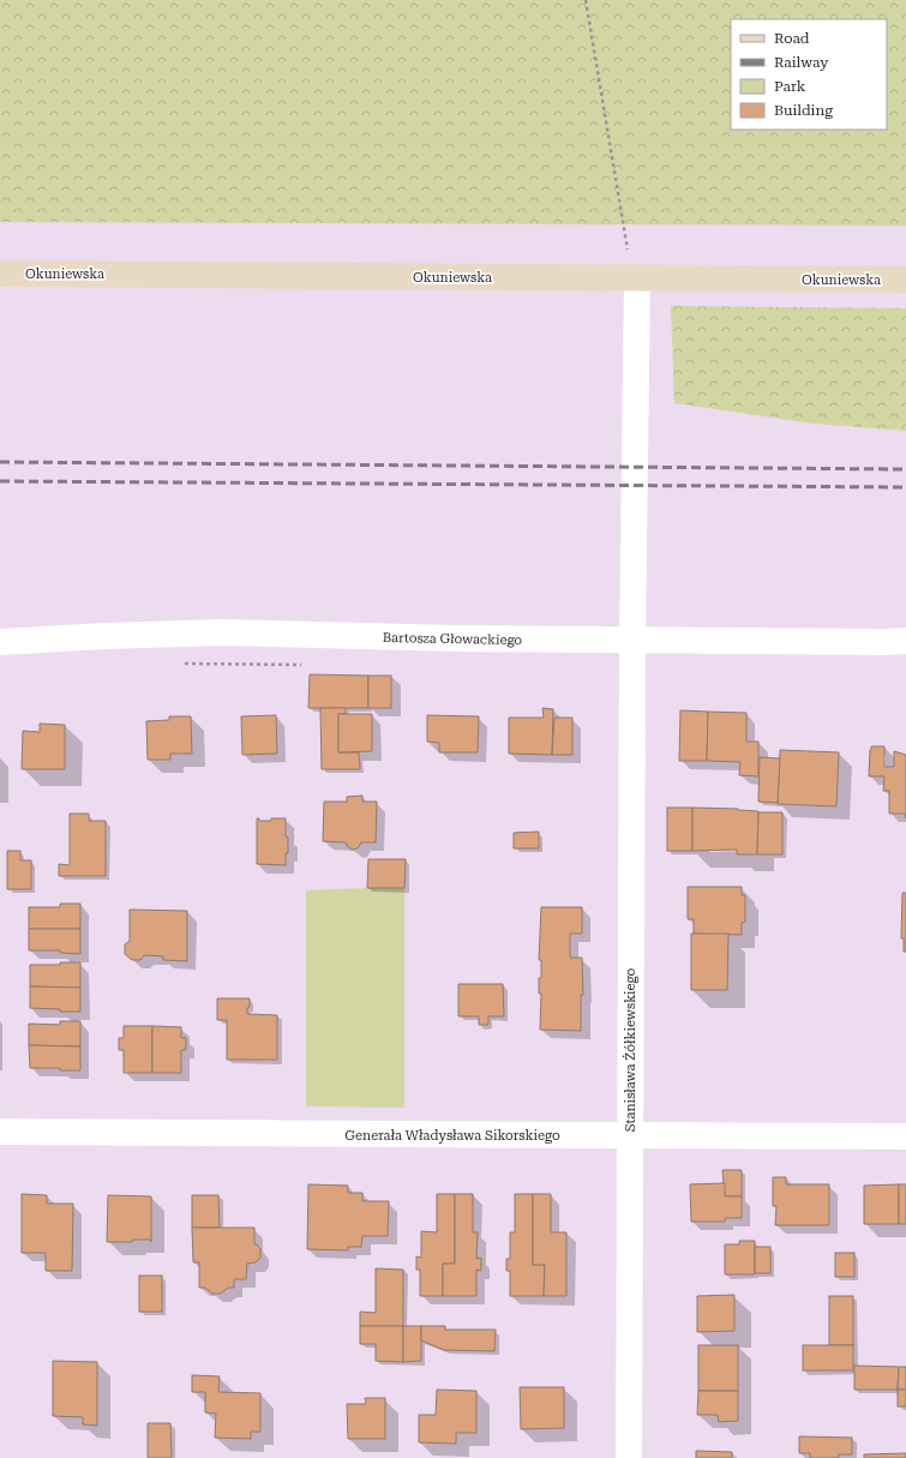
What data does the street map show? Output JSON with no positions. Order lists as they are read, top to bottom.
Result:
{
  "streets": {
    "main road": ["Okuniewska"],
    "street": ["Bartosza Głowackiego", "Stanisława Żółkiewskiego", "Generała Władysława Sikorskiego"]
  },
  "crossings": [
    ["Okuniewska", "Stanisława Żółkiewskiego"],
    ["Bartosza Głowackiego", "Stanisława Żółkiewskiego"],
    ["Stanisława Żółkiewskiego", "Generała Władysława Sikorskiego"]
  ],
  "legend": [
    "Road",
    "Railway",
    "Park",
    "Building"
  ]
}
